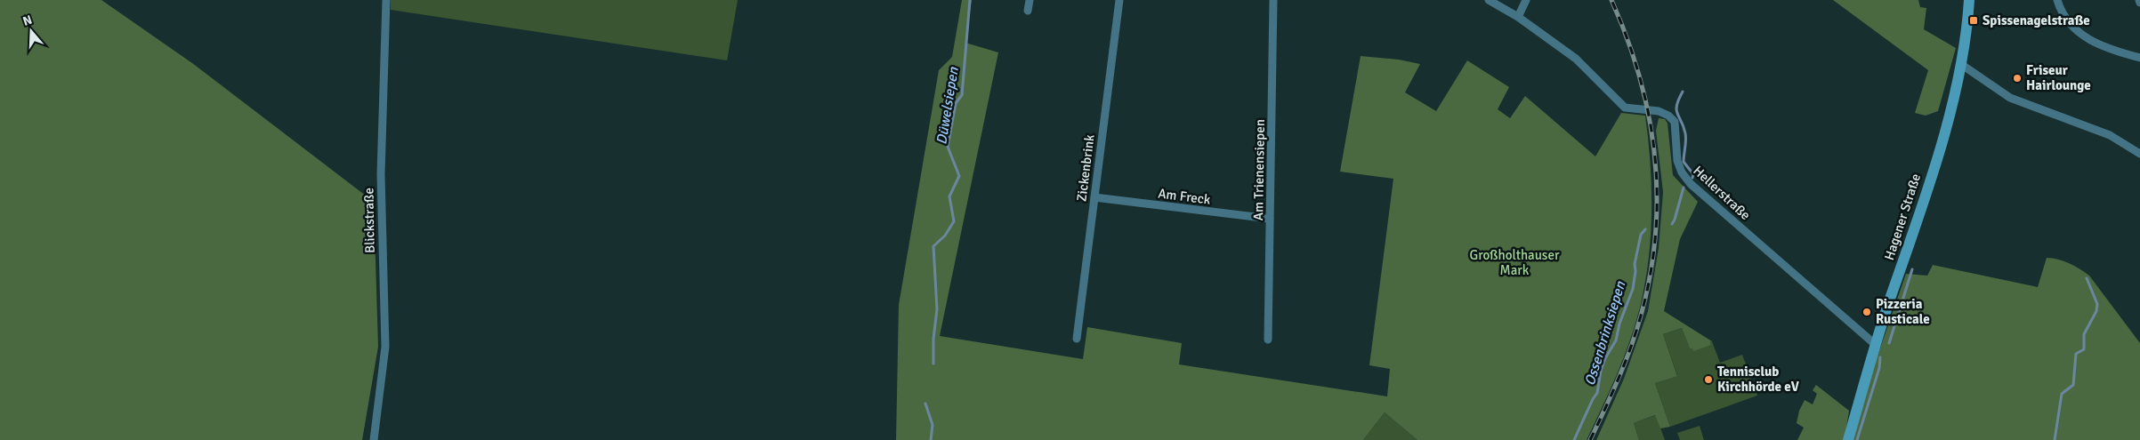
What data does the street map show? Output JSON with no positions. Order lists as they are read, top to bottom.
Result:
{
  "streets": {
    "main road": ["Hagener Straße"],
    "street": [
      "Zickenbrink",
      "Am Trienensiepen",
      "Hellerstraße",
      "Am Freck",
      "Blickstraße"
    ]
  },
  "crossings": [
    ["Zickenbrink", "Am Freck"],
    ["Am Trienensiepen", "Am Freck"],
    ["Hellerstraße", "Hagener Straße"]
  ],
  "water": ["Düwelsiepen", "Ossenbrinksiepen"],
  "parks": ["Großholthauser Mark"],
  "places": {
    "transit": ["Spissenagelstraße"],
    "other": ["Friseur Hairlounge", "Pizzeria Rusticale", "Tennisclub Kirchhörde eV"]
  },
  "north": "top"
}
